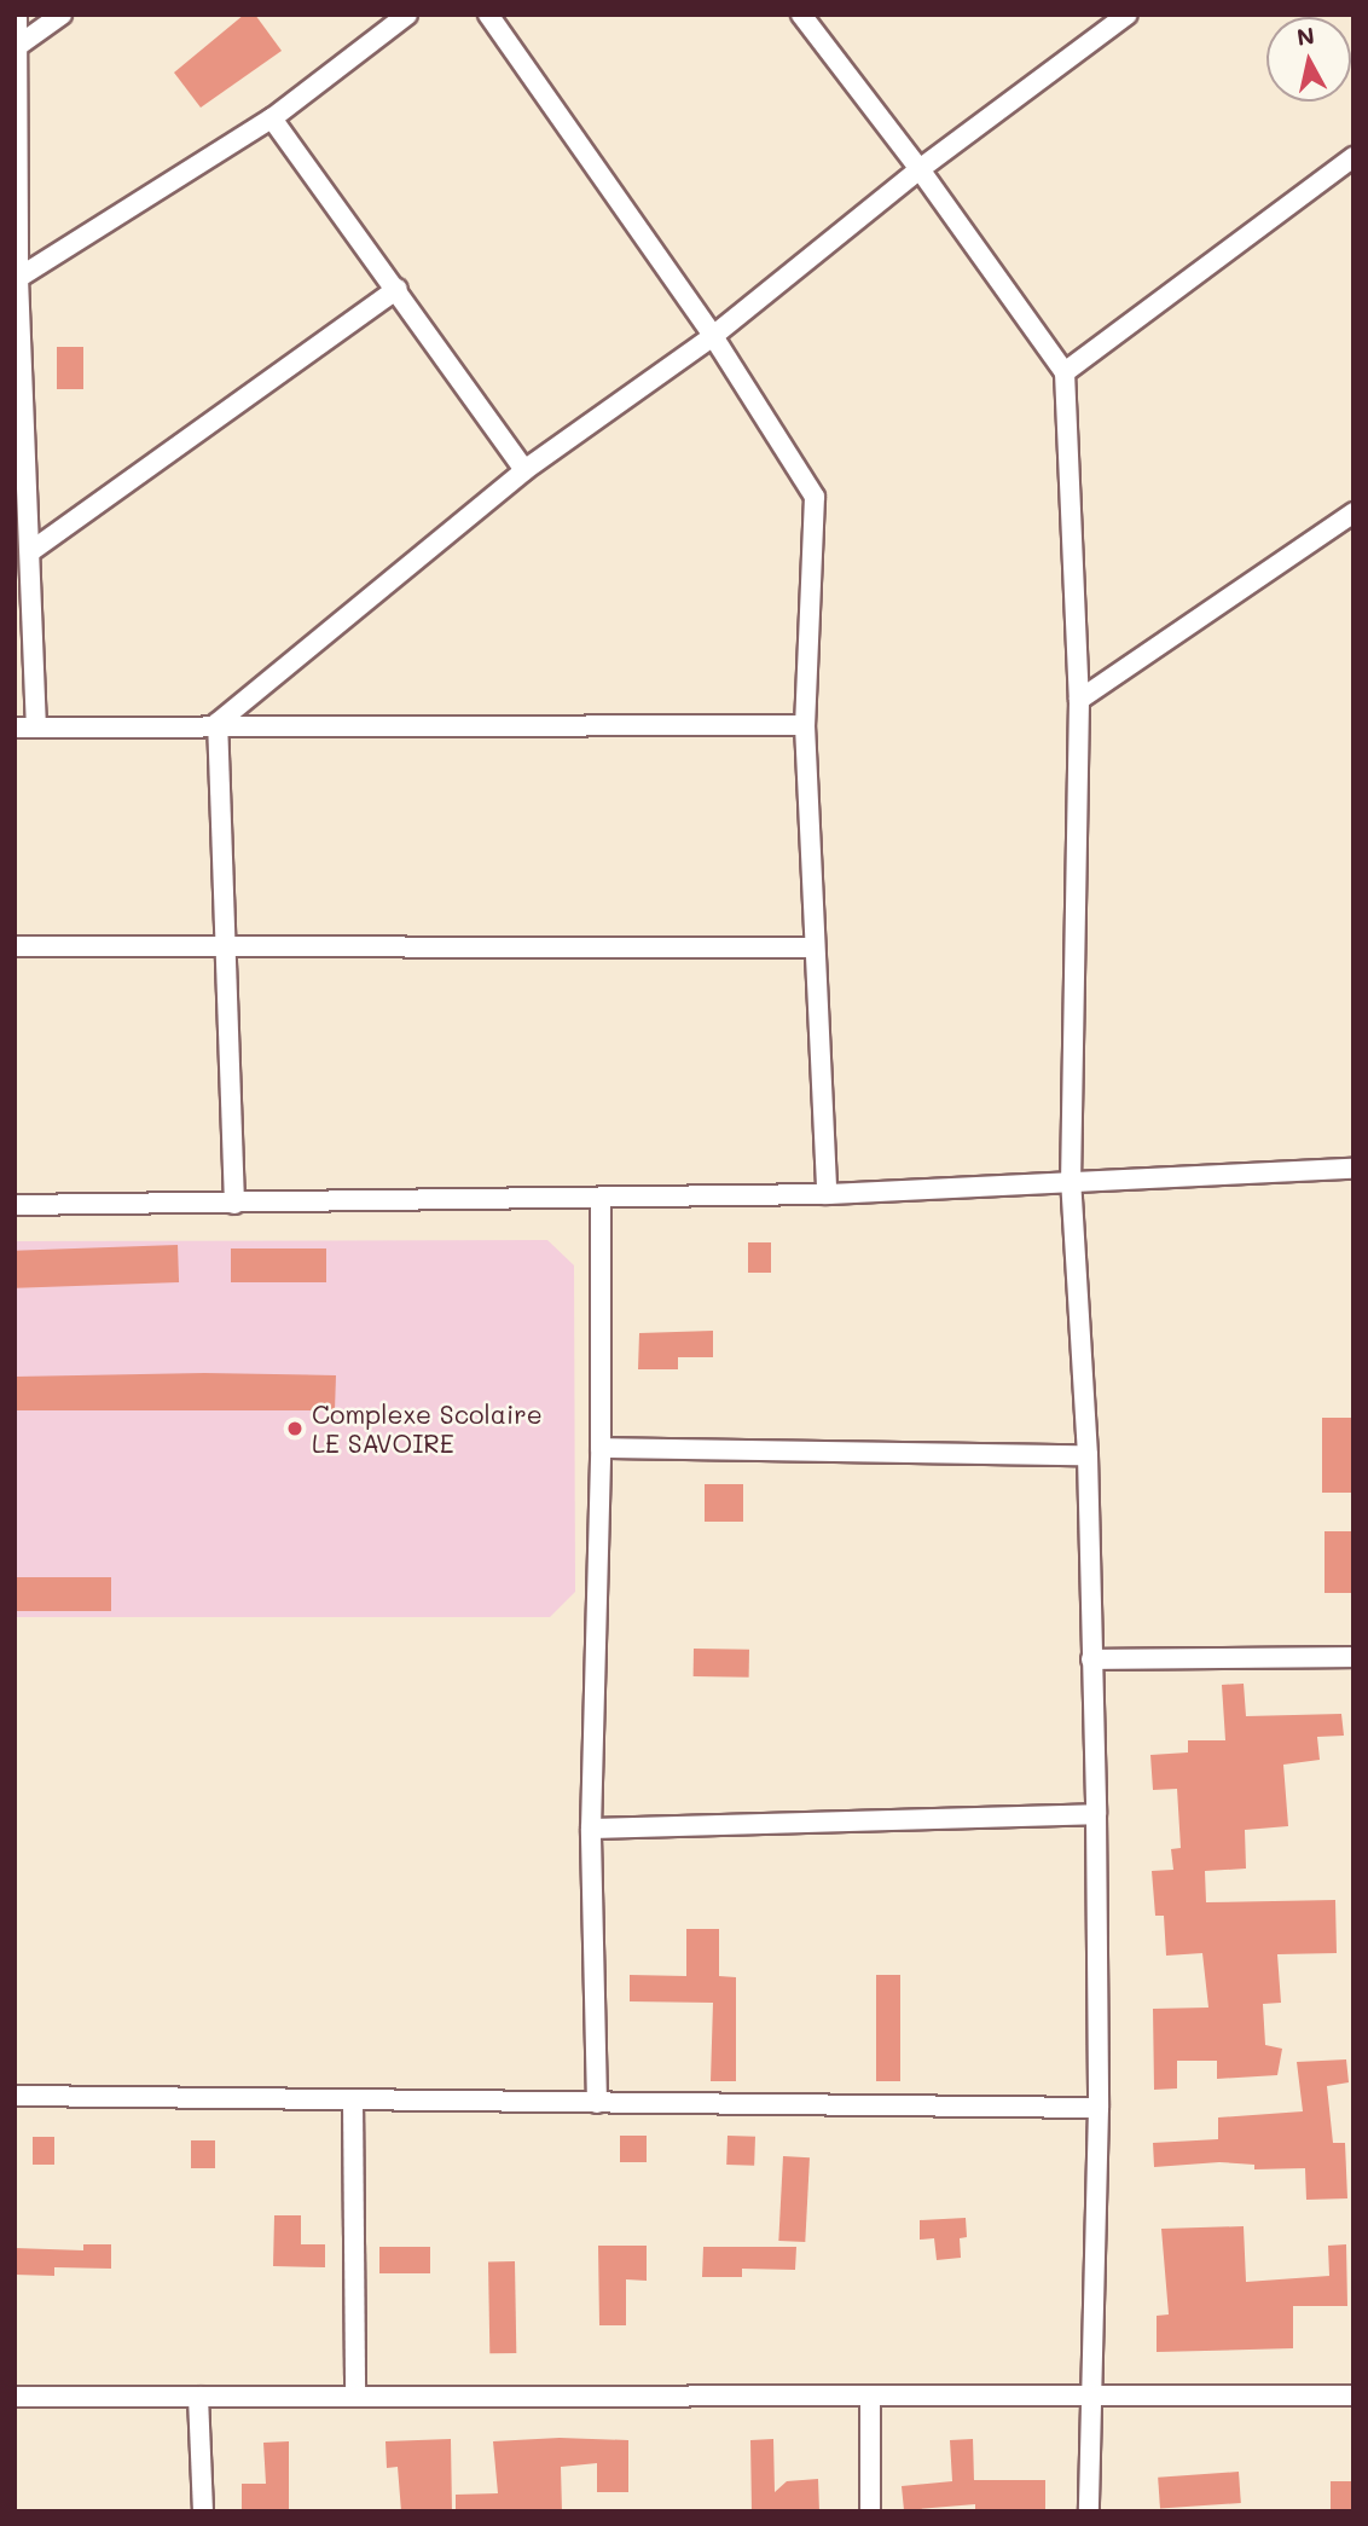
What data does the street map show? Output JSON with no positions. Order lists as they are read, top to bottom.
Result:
{
  "places": ["Complexe Scolaire LE SAVOIRE"],
  "north": "top"
}
